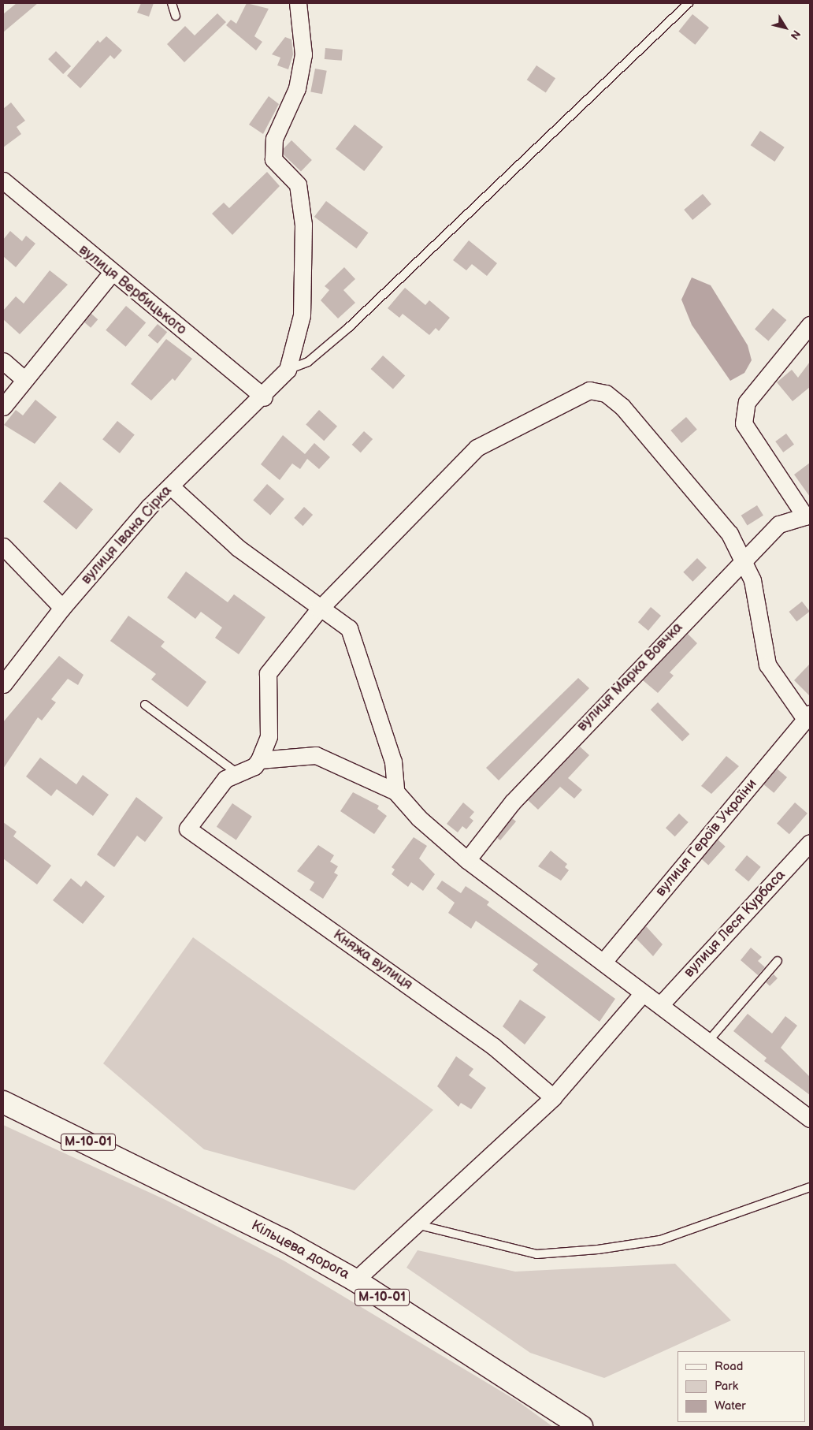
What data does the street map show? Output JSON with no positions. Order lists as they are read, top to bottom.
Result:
{
  "streets": {
    "highway": ["М-10-01", "Кільцева дорога"],
    "street": [
      "вулиця Вербицького",
      "вулиця Івана Сірка",
      "вулиця Марка Вовчка",
      "вулиця Героїв України",
      "вулиця Леся Курбаса",
      "Княжа вулиця"
    ]
  },
  "crossings": [
    ["вулиця Вербицького", "вулиця Івана Сірка"]
  ],
  "legend": ["Road", "Park", "Water"],
  "north": "bottom right"
}
